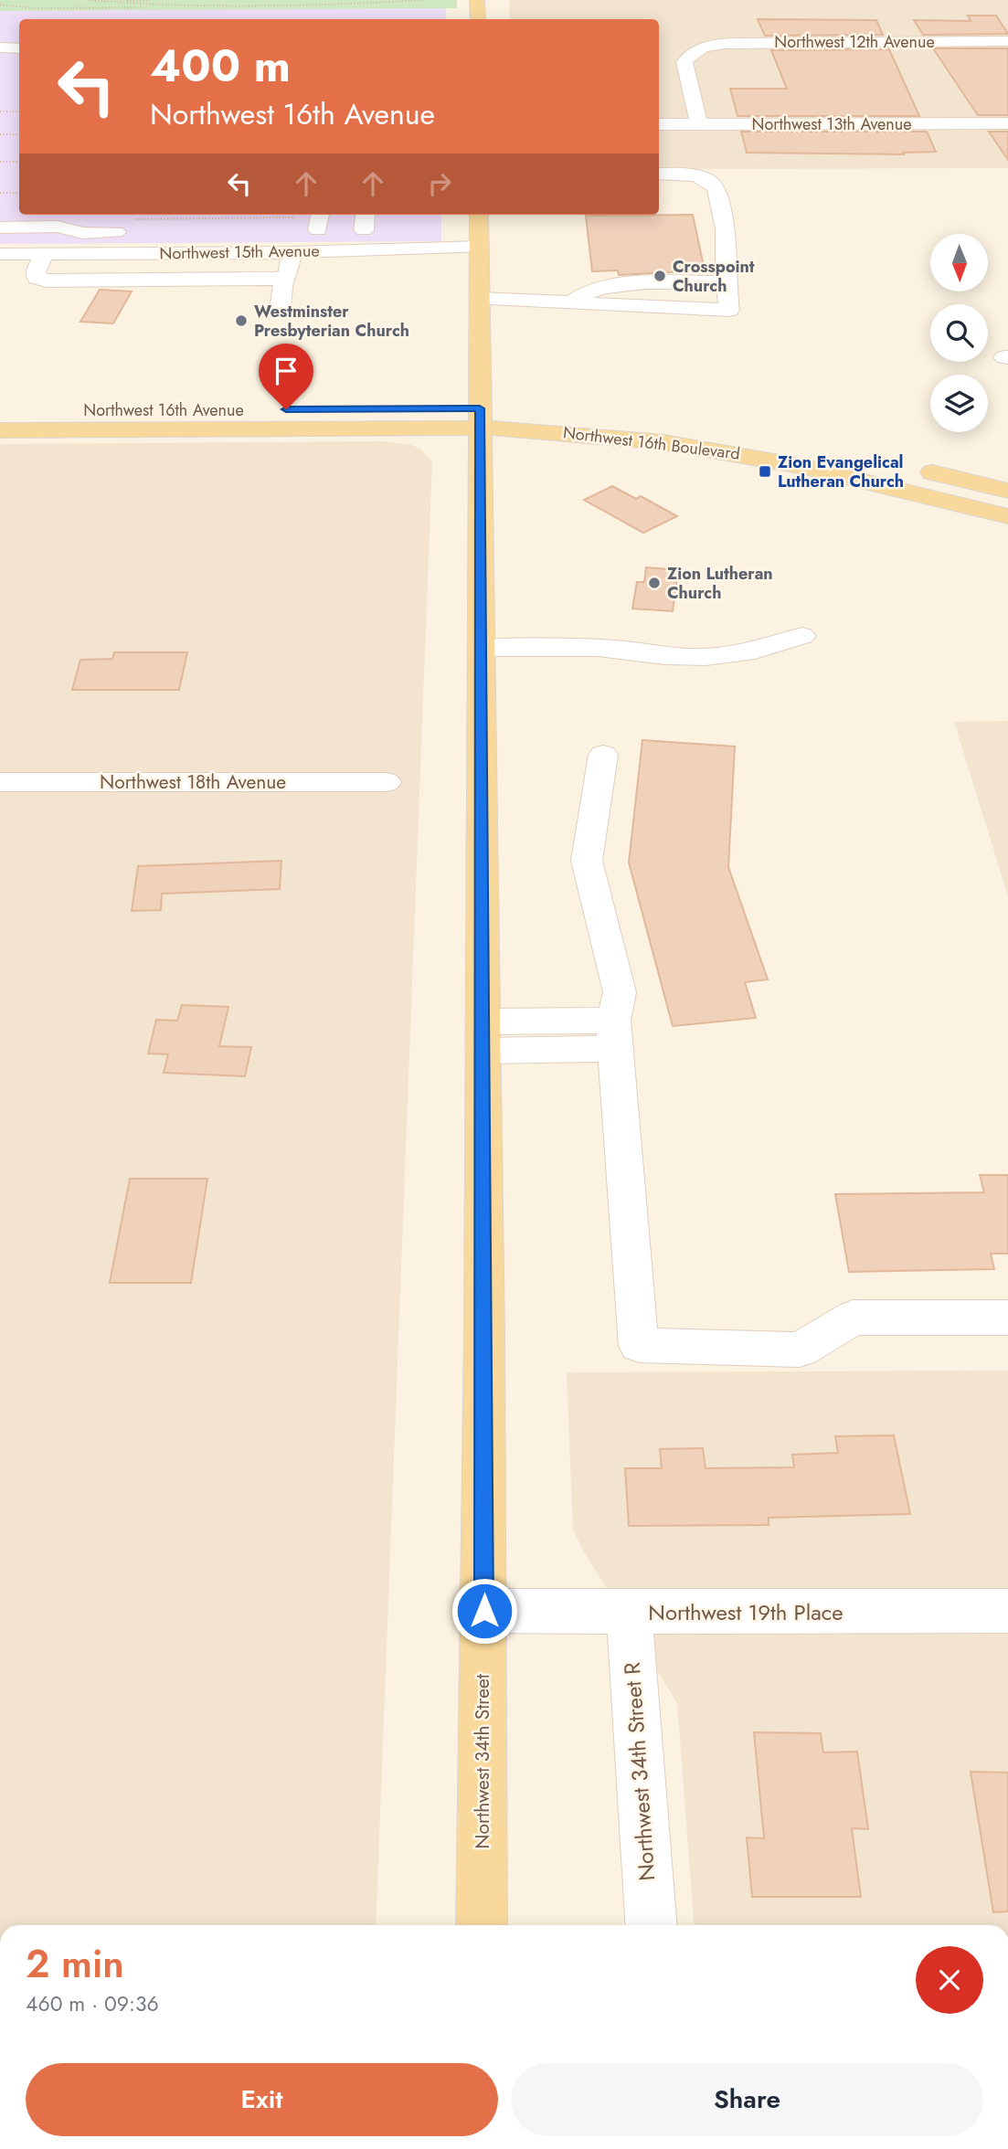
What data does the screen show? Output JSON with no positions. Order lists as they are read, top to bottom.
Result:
{
  "streets": {
    "main road": ["Northwest 16th Avenue", "Northwest 16th Boulevard", "Northwest 34th Street"],
    "street": [
      "Northwest 12th Avenue",
      "Northwest 13th Avenue",
      "Northwest 15th Avenue",
      "Northwest 18th Avenue",
      "Northwest 19th Place",
      "Northwest 34th Street R"
    ]
  },
  "crossings": [
    ["Northwest 12th Avenue", "Northwest 13th Avenue"],
    ["Northwest 15th Avenue", "Northwest 34th Street"],
    ["Northwest 16th Avenue", "Northwest 16th Boulevard"],
    ["Northwest 16th Avenue", "Northwest 34th Street"],
    ["Northwest 16th Boulevard", "Northwest 34th Street"],
    ["Northwest 19th Place", "Northwest 34th Street"],
    ["Northwest 19th Place", "Northwest 34th Street R"]
  ],
  "places": {
    "other": ["Crosspoint Church", "Westminster Presbyterian Church", "Zion Lutheran Church"],
    "transit": ["Zion Evangelical Lutheran Church"]
  },
  "north": "bottom",
  "page": {
    "turn": ["400 m", "Northwest 16th Avenue"],
    "heading": ["2 min", "460 m · 09:36"],
    "buttons": ["Exit", "Share"]
  }
}
